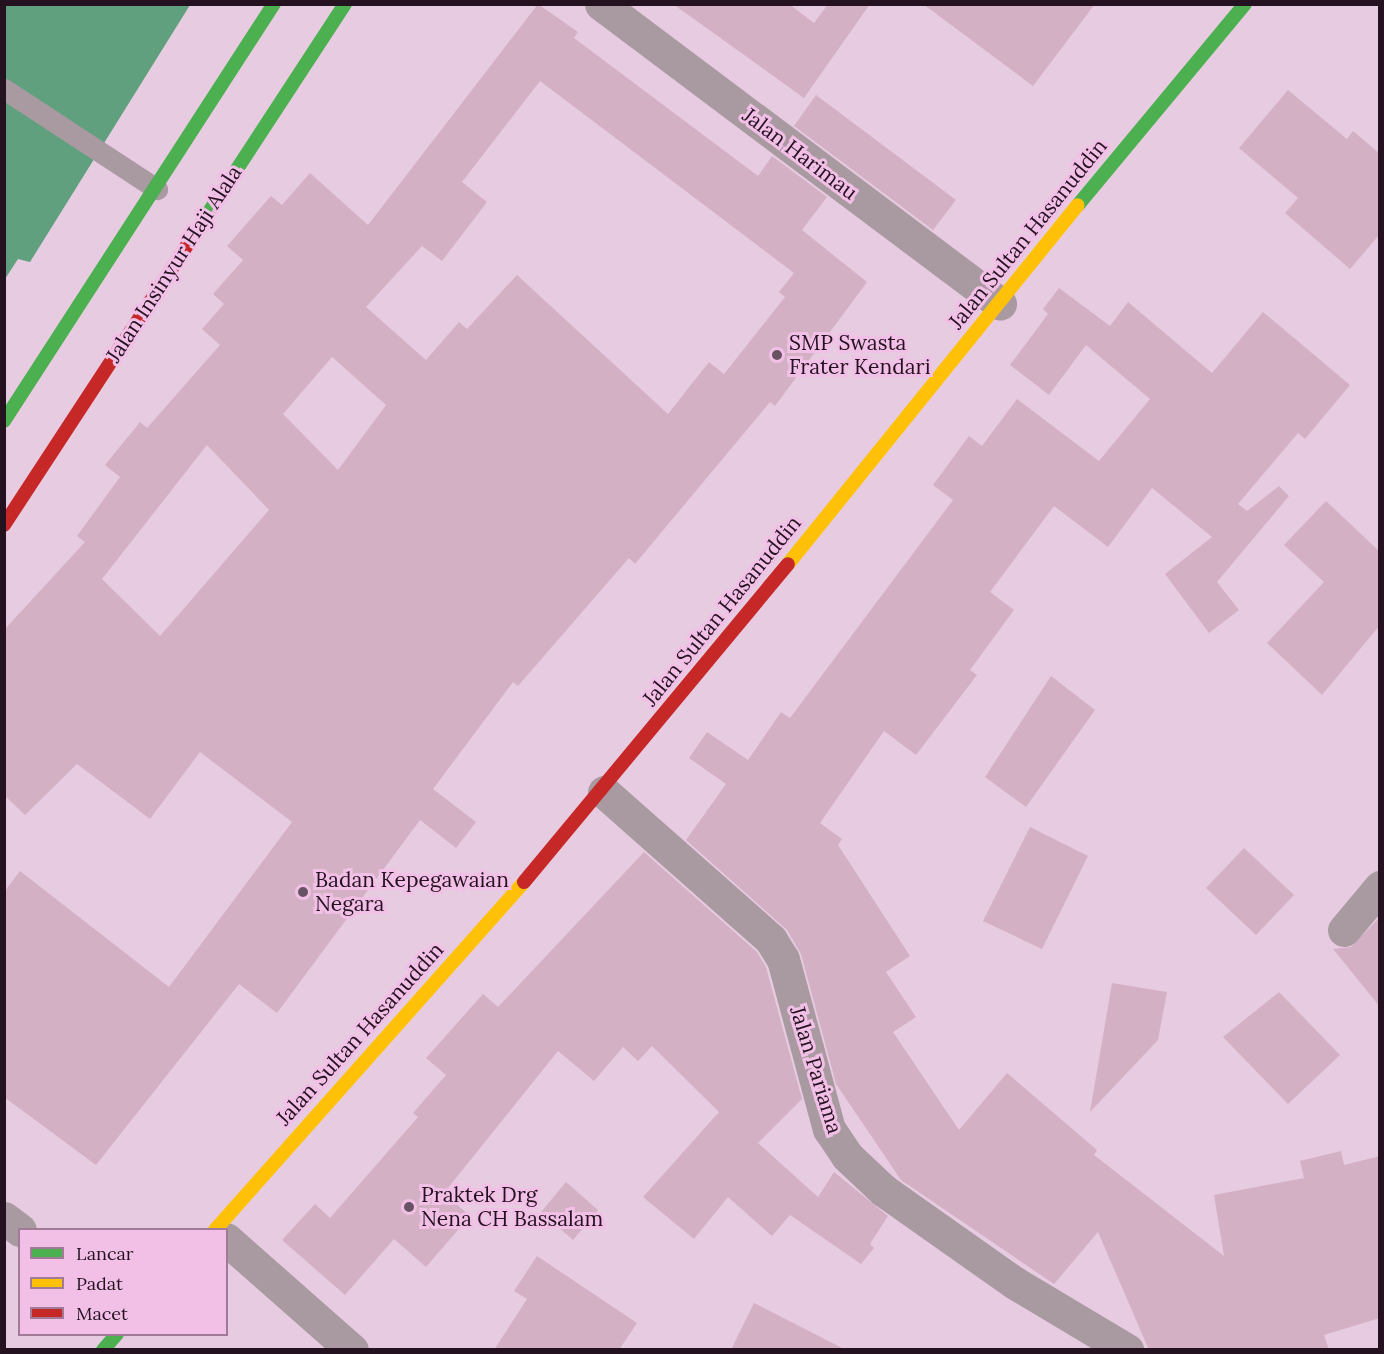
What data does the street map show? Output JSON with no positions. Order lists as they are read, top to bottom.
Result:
{
  "streets": {
    "main road": ["Jalan Sultan Hasanuddin", "Jalan Insinyur Haji Alala"],
    "street": ["Jalan Harimau", "Jalan Pariama"]
  },
  "crossings": [
    ["Jalan Harimau", "Jalan Sultan Hasanuddin"],
    ["Jalan Sultan Hasanuddin", "Jalan Pariama"]
  ],
  "places": ["SMP Swasta Frater Kendari", "Badan Kepegawaian Negara", "Praktek Drg Nena CH Bassalam"],
  "legend": ["Lancar", "Padat", "Macet"]
}
